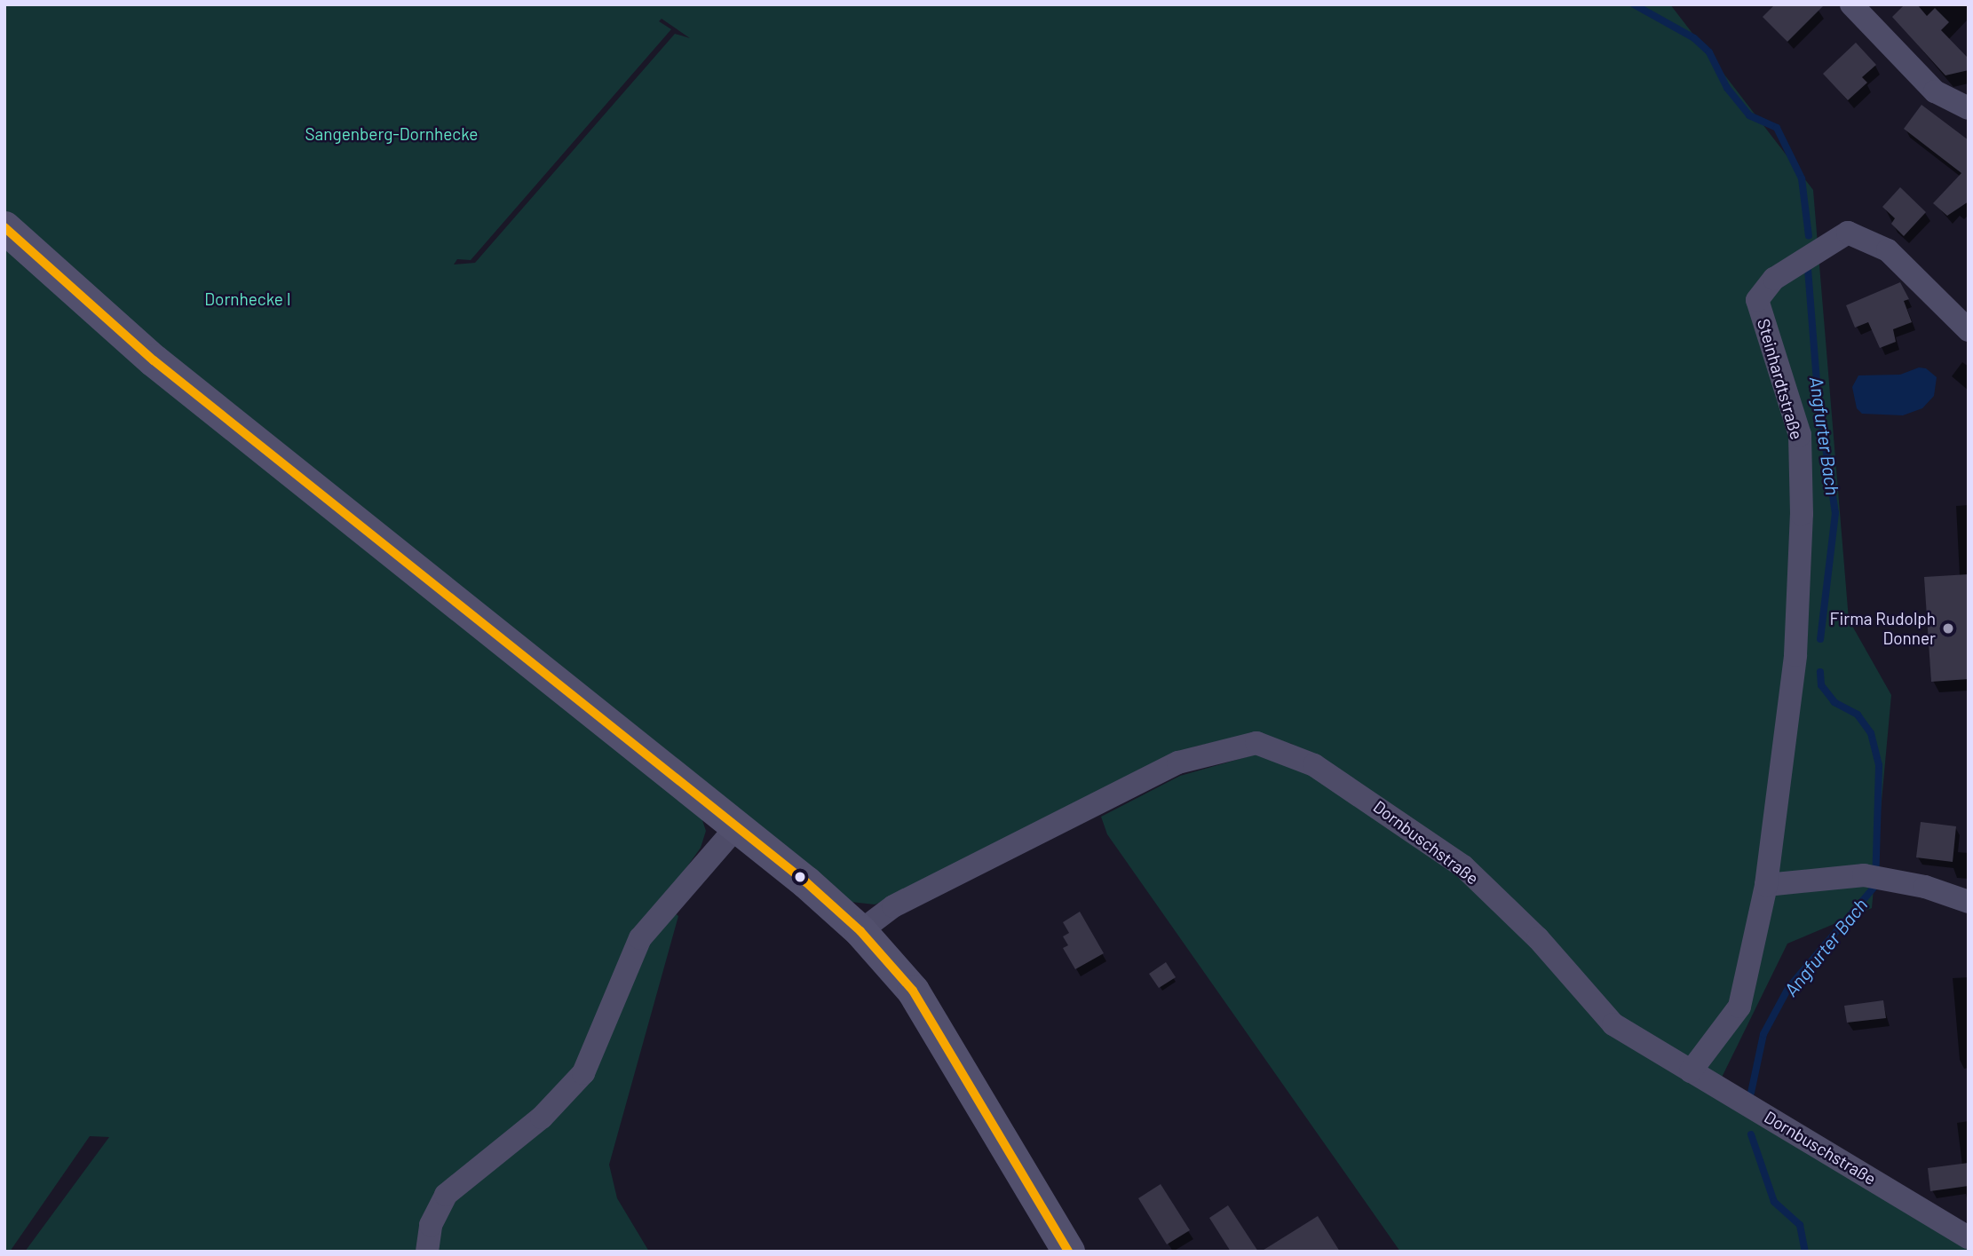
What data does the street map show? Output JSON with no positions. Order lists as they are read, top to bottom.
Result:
{
  "streets": {
    "street": ["Steinhardtstraße", "Dornbuschstraße"]
  },
  "water": ["Angfurter Bach"],
  "parks": ["Sangenberg-Dornhecke", "Dornhecke I"],
  "places": ["Firma Rudolph Donner"]
}
